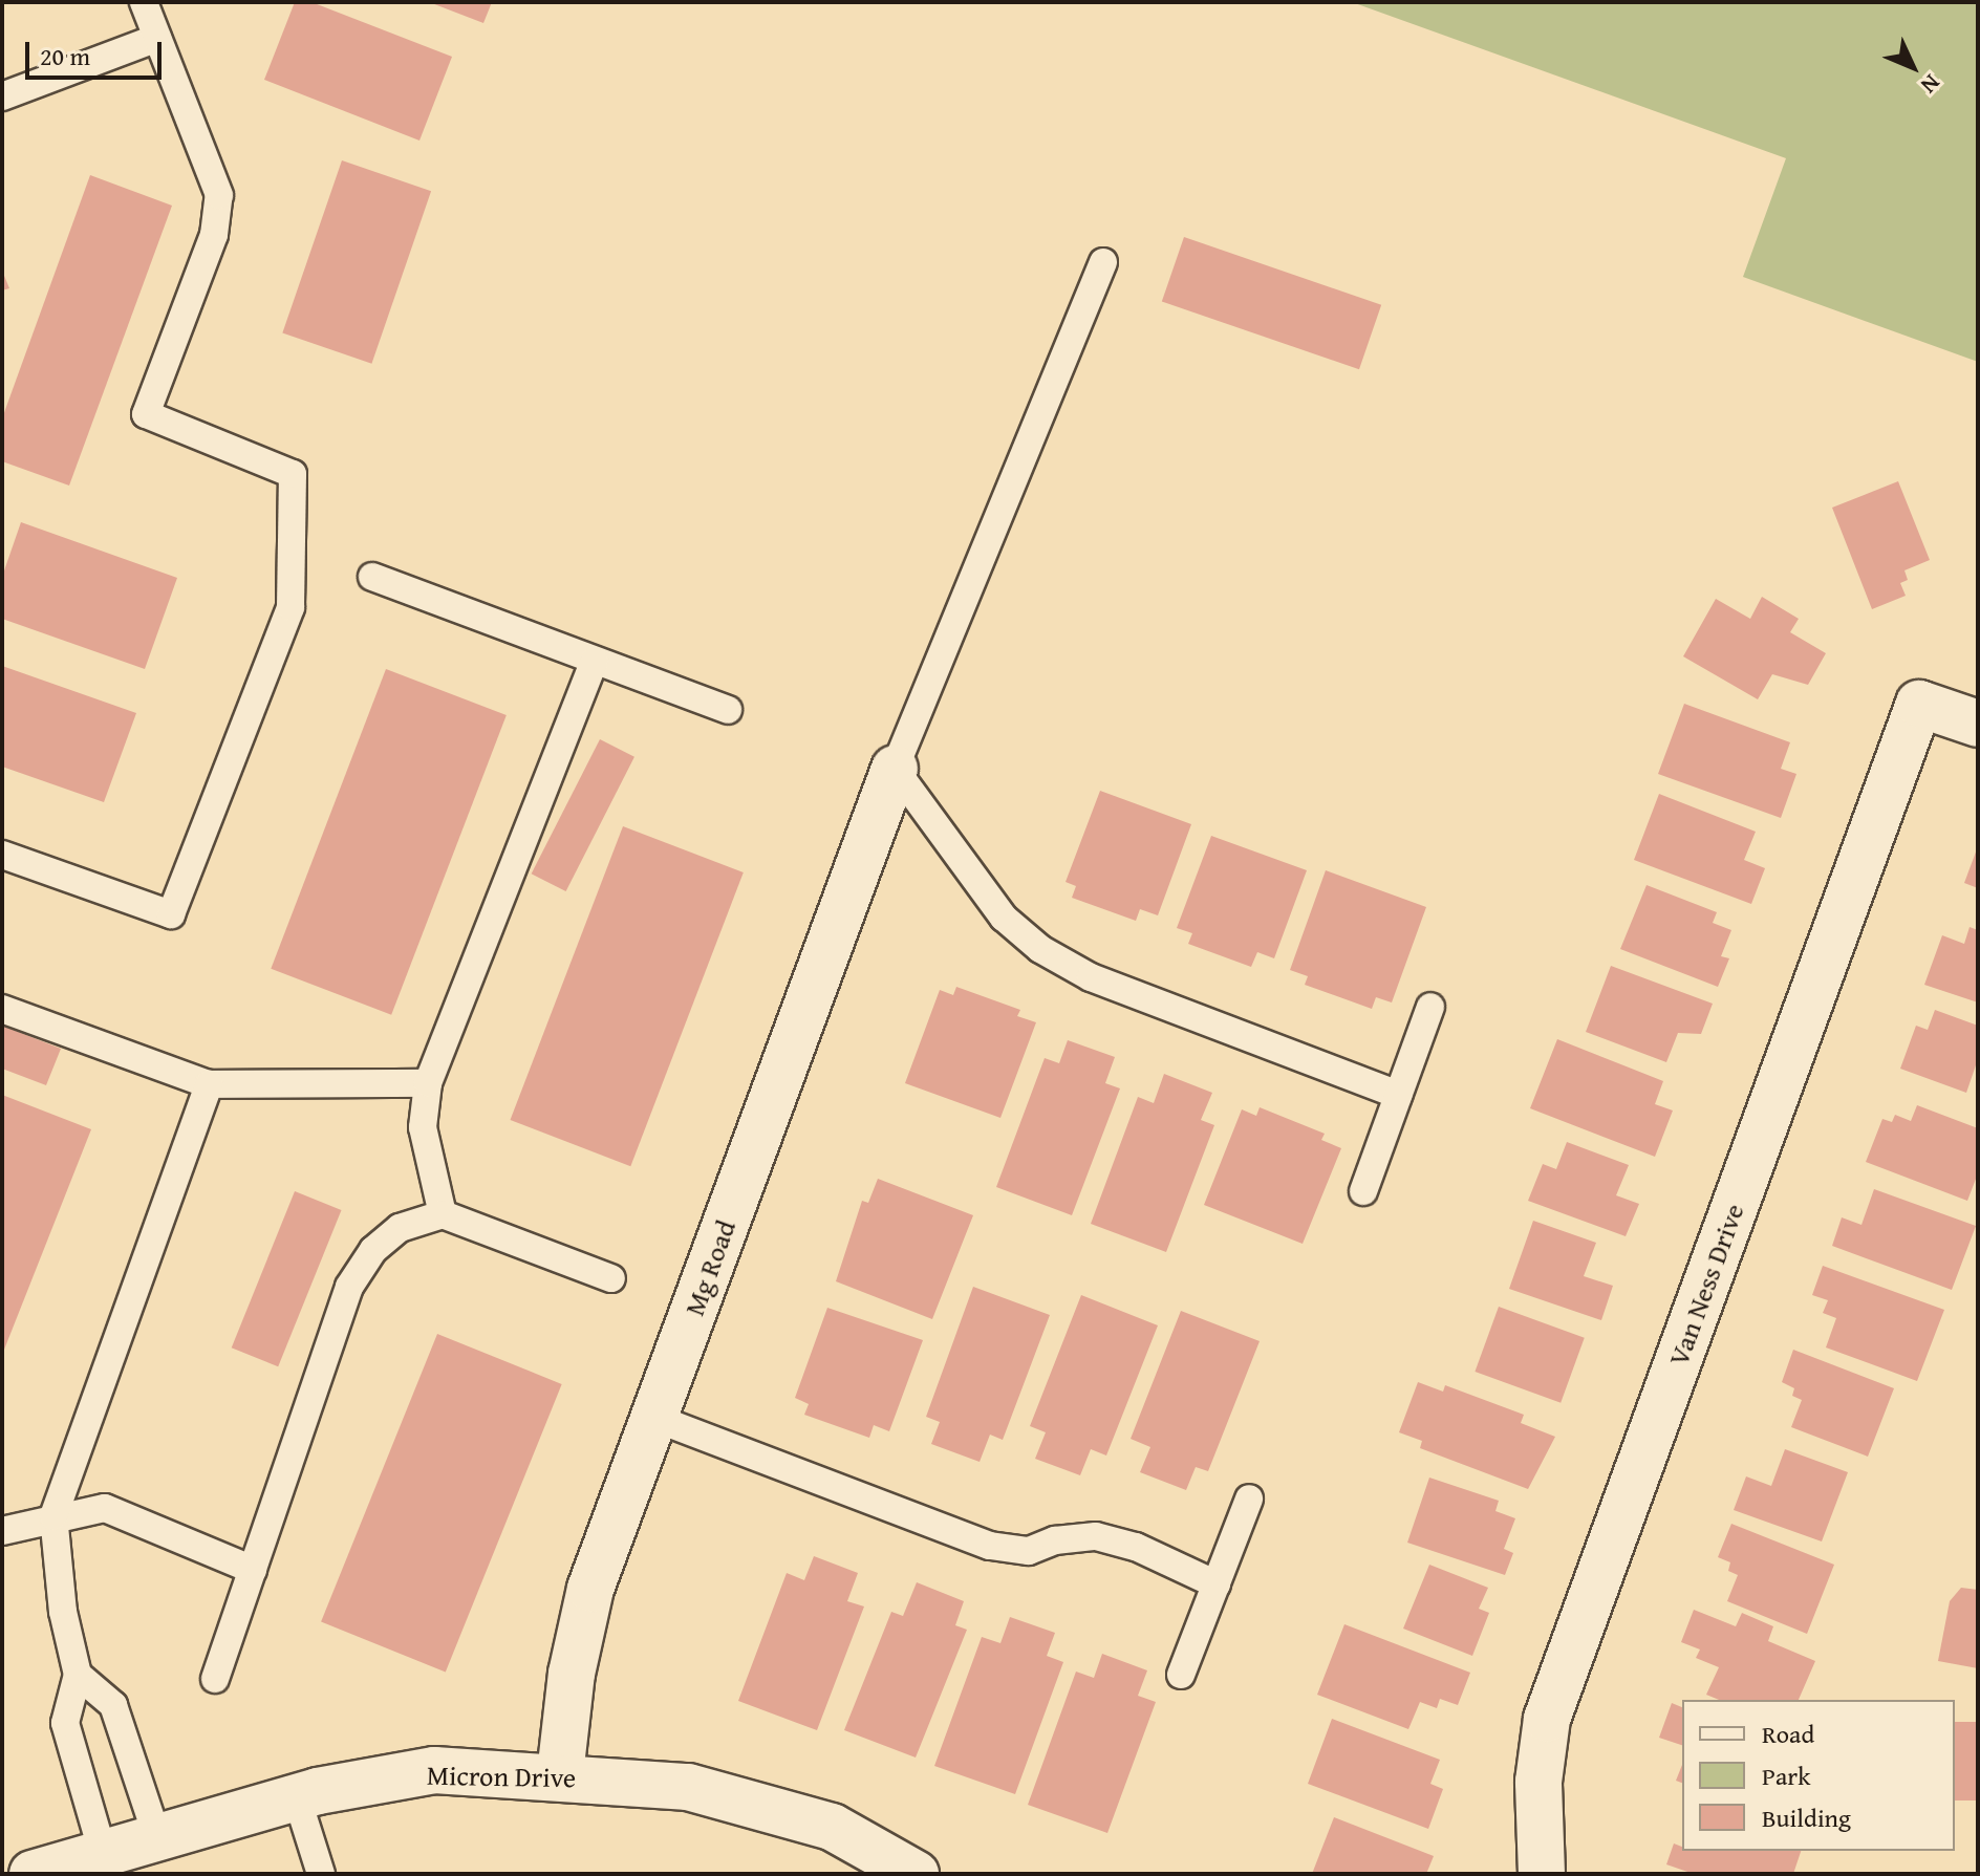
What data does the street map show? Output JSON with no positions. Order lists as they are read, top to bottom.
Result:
{
  "streets": {
    "street": ["Mg Road", "Van Ness Drive", "Micron Drive"]
  },
  "crossings": [
    ["Mg Road", "Micron Drive"]
  ],
  "legend": ["Road", "Park", "Building"],
  "scale_bar": "20 m",
  "north": "bottom right"
}
